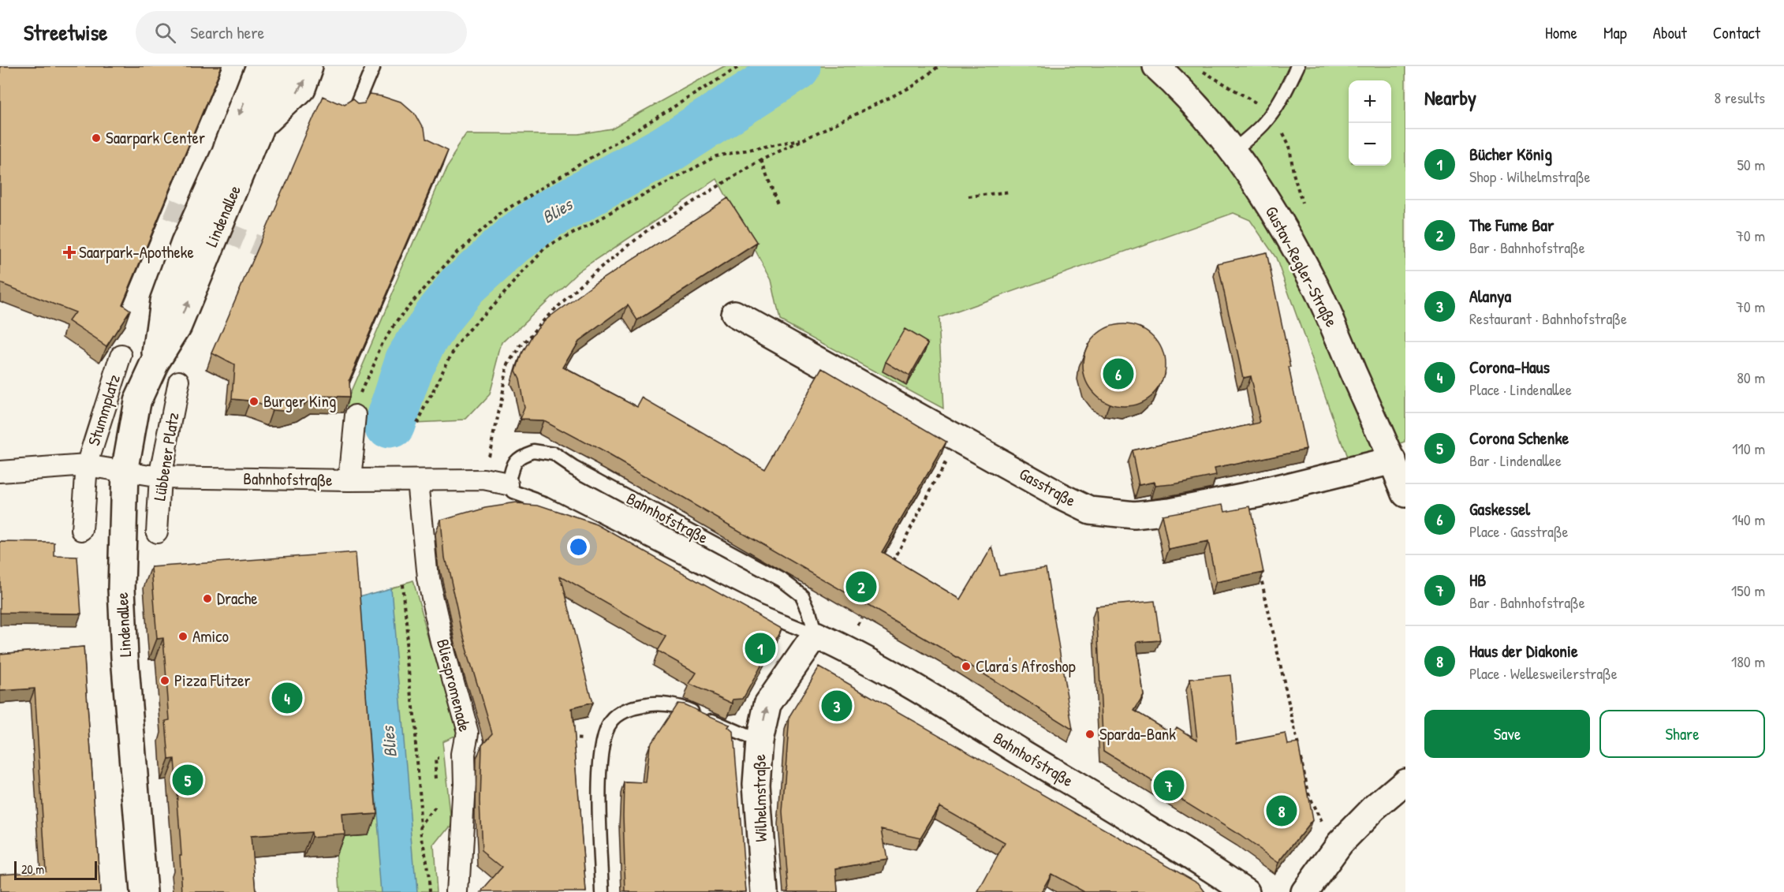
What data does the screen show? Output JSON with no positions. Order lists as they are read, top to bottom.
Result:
{
  "streets": {
    "main road": [
      "Lindenallee",
      "Gustav-Regler-Straße",
      "Bahnhofstraße",
      "Gasstraße",
      "Wilhelmstraße"
    ],
    "street": ["Stummplatz", "Lübbener Platz", "Bliespromenade"]
  },
  "crossings": [
    ["Lindenallee", "Stummplatz"],
    ["Lindenallee", "Bahnhofstraße"],
    ["Gustav-Regler-Straße", "Gasstraße"],
    ["Stummplatz", "Bahnhofstraße"],
    ["Lübbener Platz", "Bahnhofstraße"],
    ["Bahnhofstraße", "Bliespromenade"],
    ["Bahnhofstraße", "Wilhelmstraße"]
  ],
  "one_way": ["Wilhelmstraße"],
  "water": ["Blies"],
  "places": {
    "other": [
      "Saarpark Center",
      "Burger King",
      "Drache",
      "Amico",
      "Clara's Afroshop",
      "Pizza Flitzer",
      "Sparda-Bank"
    ],
    "health": ["Saarpark-Apotheke"]
  },
  "scale_bar": "20 m",
  "page": {
    "header": "Streetwise",
    "search": "Search here",
    "nav": [
      "Home",
      "Map",
      "About",
      "Contact"
    ],
    "heading": ["Nearby", "8 results"],
    "map_buttons": ["+", "−"],
    "list": [
      {
        "mark": "1",
        "name": "Bücher König",
        "note": "Shop · Wilhelmstraße",
        "value": "50 m"
      },
      {
        "mark": "2",
        "name": "The Fume Bar",
        "note": "Bar · Bahnhofstraße",
        "value": "70 m"
      },
      {
        "mark": "3",
        "name": "Alanya",
        "note": "Restaurant · Bahnhofstraße",
        "value": "70 m"
      },
      {
        "mark": "4",
        "name": "Corona-Haus",
        "note": "Place · Lindenallee",
        "value": "80 m"
      },
      {
        "mark": "5",
        "name": "Corona Schenke",
        "note": "Bar · Lindenallee",
        "value": "110 m"
      },
      {
        "mark": "6",
        "name": "Gaskessel",
        "note": "Place · Gasstraße",
        "value": "140 m"
      },
      {
        "mark": "7",
        "name": "HB",
        "note": "Bar · Bahnhofstraße",
        "value": "150 m"
      },
      {
        "mark": "8",
        "name": "Haus der Diakonie",
        "note": "Place · Wellesweilerstraße",
        "value": "180 m"
      }
    ],
    "pins": [
      "6",
      "2",
      "1",
      "4",
      "3",
      "5",
      "7",
      "8"
    ],
    "buttons": ["Save", "Share"],
    "scale": "20 m"
  }
}
